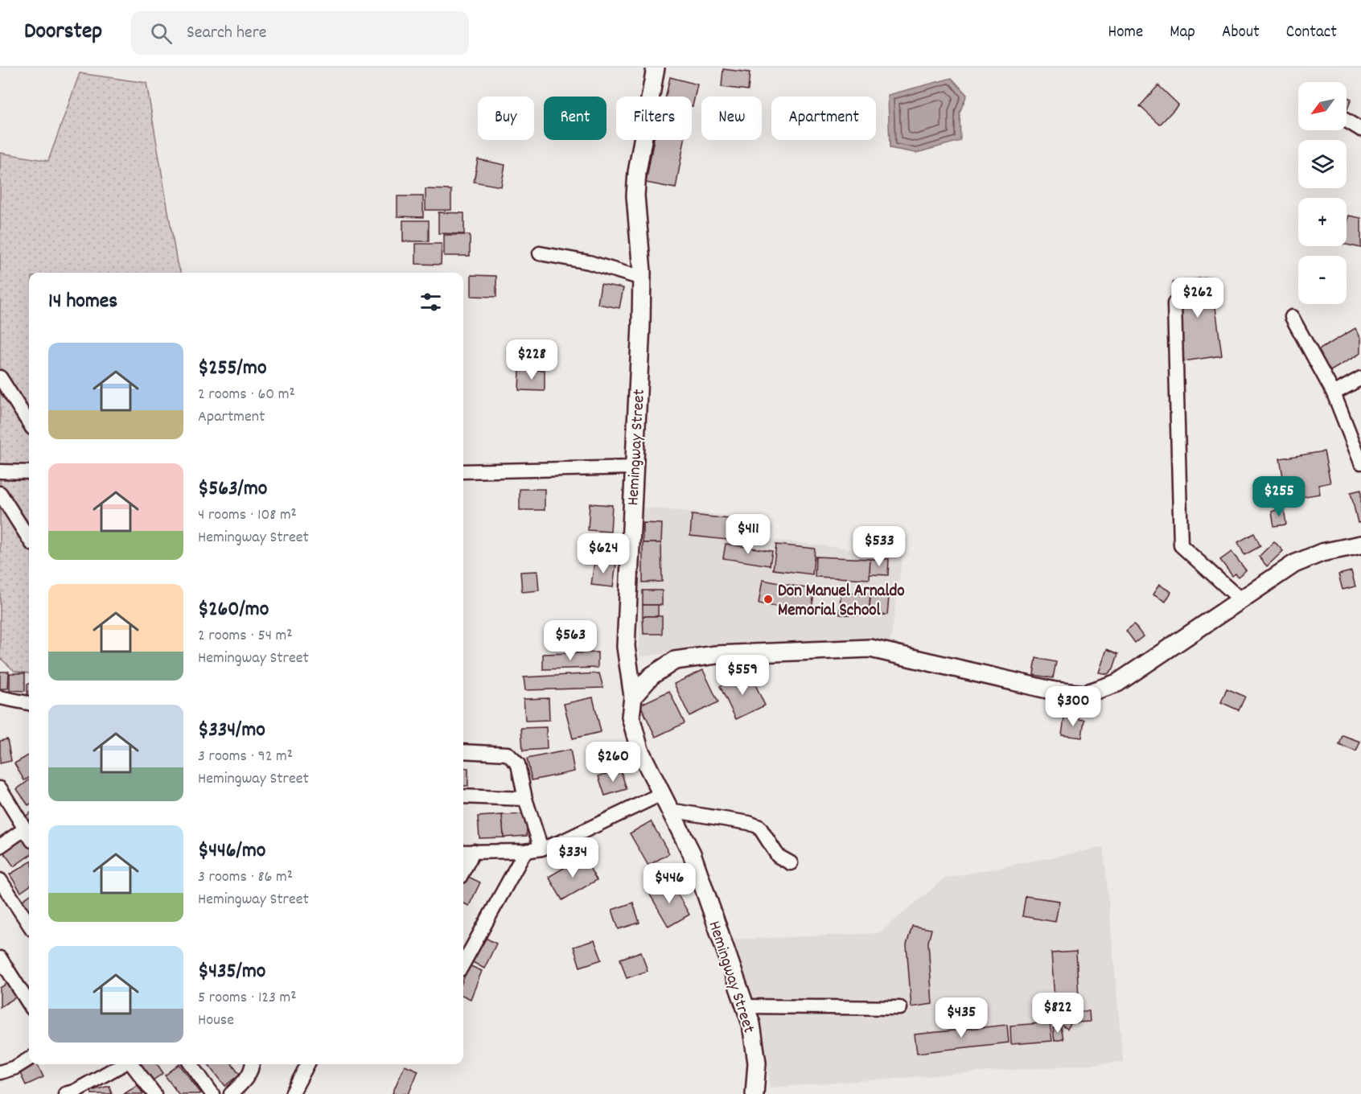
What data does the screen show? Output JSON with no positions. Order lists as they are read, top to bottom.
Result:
{
  "streets": {
    "main road": ["Hemingway Street"]
  },
  "places": ["Don Manuel Arnaldo Memorial School"],
  "north": "bottom left",
  "page": {
    "header": "Doorstep",
    "search": "Search here",
    "nav": [
      "Home",
      "Map",
      "About",
      "Contact"
    ],
    "map_buttons": ["+", "−"],
    "chip": [
      "Buy",
      "Rent",
      "Filters",
      "New",
      "Apartment"
    ],
    "heading": "14 homes",
    "price": [
      "$262",
      "$228",
      "$255",
      "$411",
      "$533",
      "$624",
      "$563",
      "$559",
      "$300",
      "$260",
      "$334",
      "$446",
      "$822",
      "$435"
    ],
    "list": [
      {
        "name": "$255/mo",
        "note": "2 rooms · 60 m² · Apartment"
      },
      {
        "name": "$563/mo",
        "note": "4 rooms · 108 m² · Hemingway Street"
      },
      {
        "name": "$260/mo",
        "note": "2 rooms · 54 m² · Hemingway Street"
      },
      {
        "name": "$334/mo",
        "note": "3 rooms · 92 m² · Hemingway Street"
      },
      {
        "name": "$446/mo",
        "note": "3 rooms · 86 m² · Hemingway Street"
      },
      {
        "name": "$435/mo",
        "note": "5 rooms · 123 m² · House"
      }
    ]
  }
}
